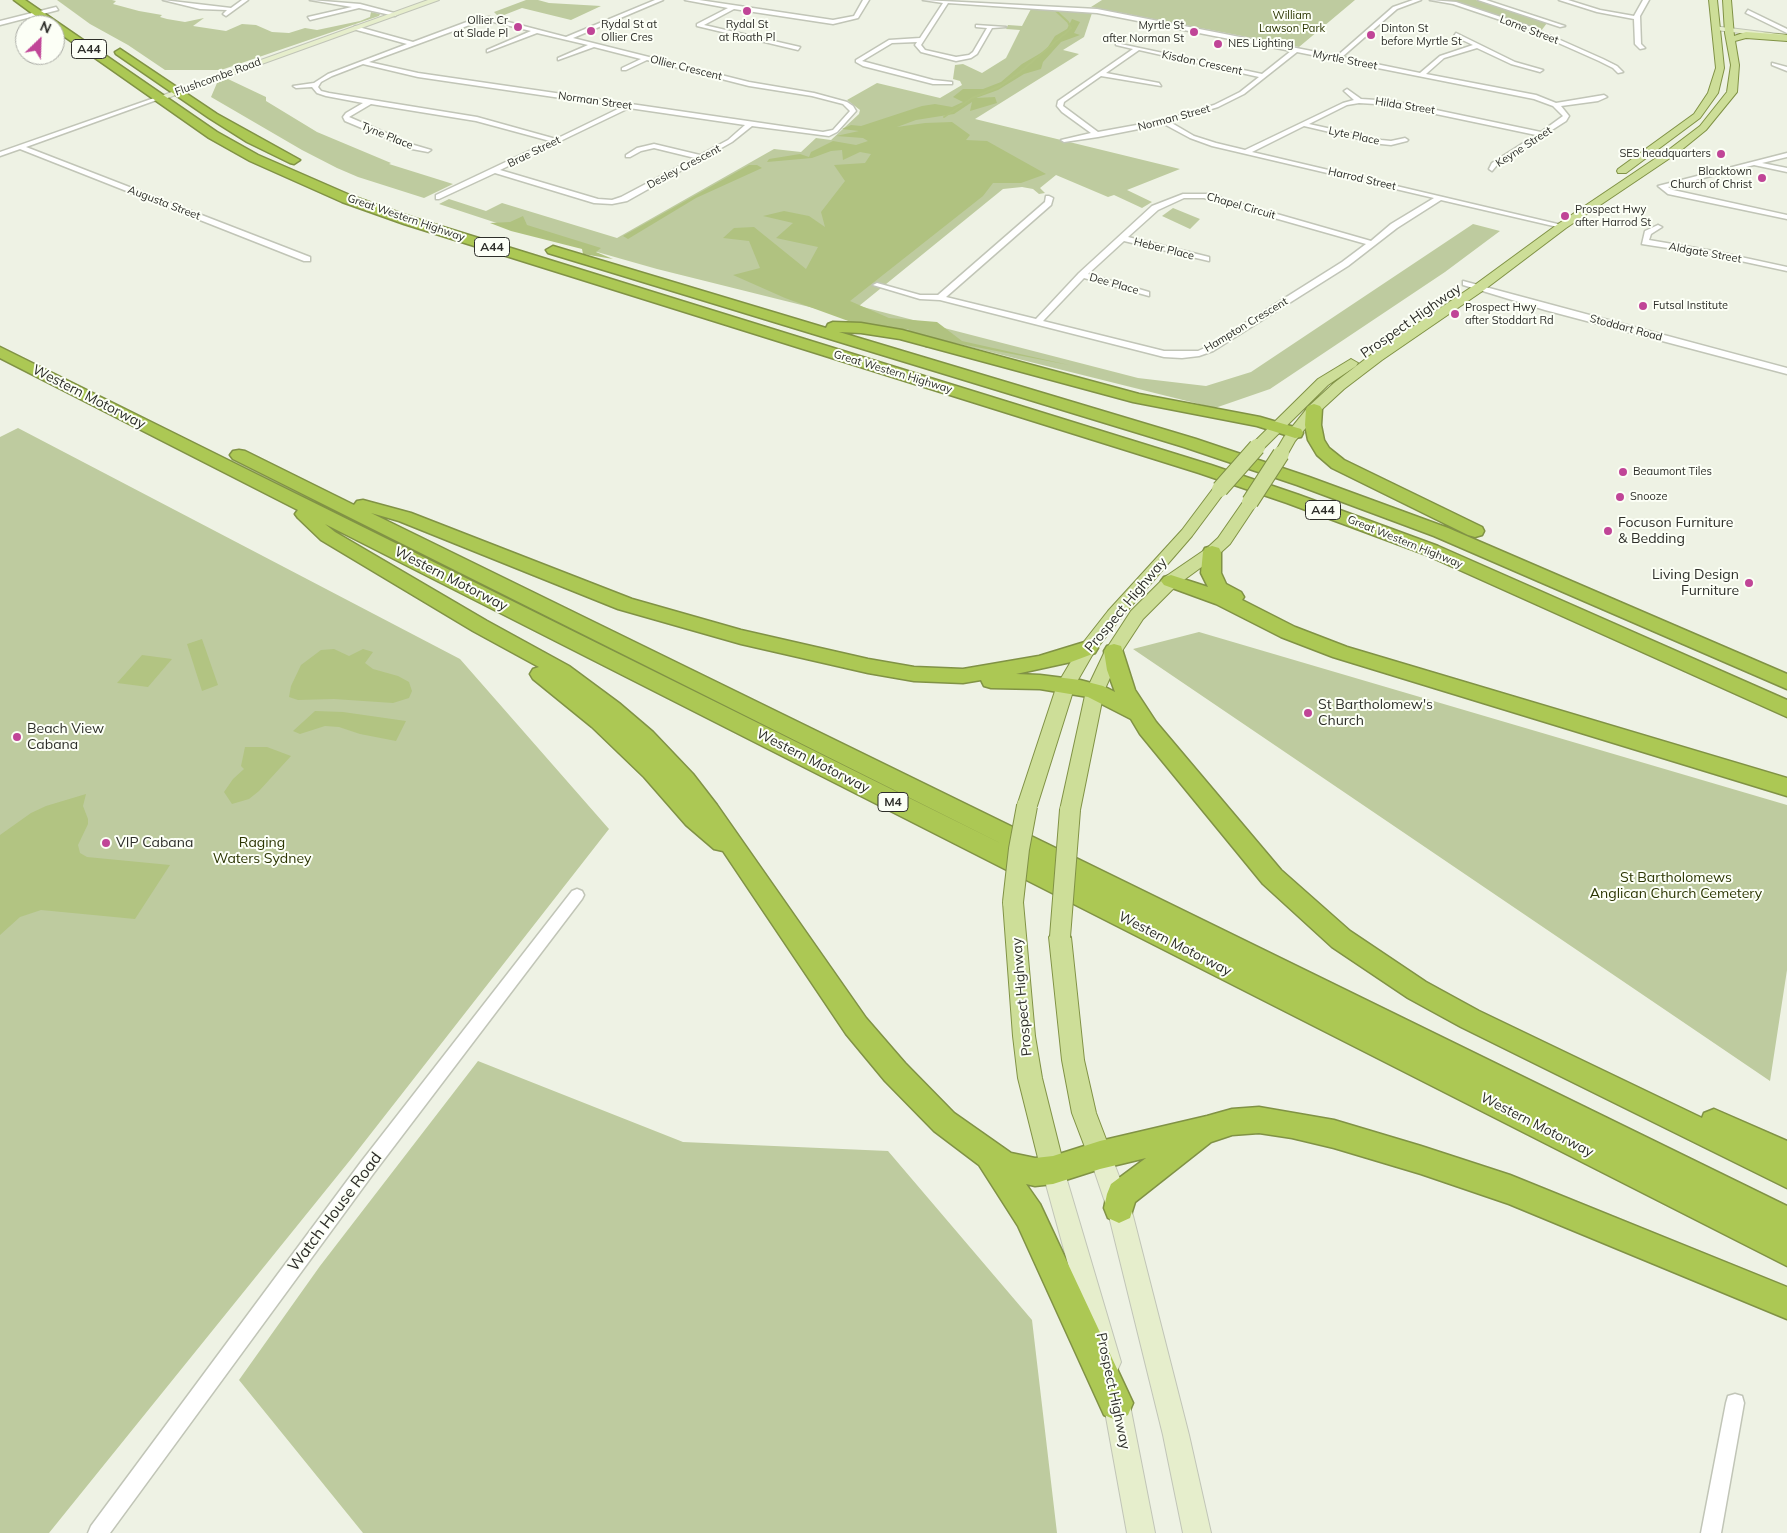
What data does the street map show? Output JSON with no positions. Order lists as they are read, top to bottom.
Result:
{
  "streets": {
    "highway": [
      "A44",
      "Great Western Highway",
      "Western Motorway",
      "M4"
    ],
    "main road": ["Prospect Highway"],
    "street": [
      "Lorne Street",
      "Myrtle Street",
      "Kisdon Crescent",
      "Ollier Crescent",
      "Flushcombe Road",
      "Norman Street",
      "Hilda Street",
      "Tyne Place",
      "Lyte Place",
      "Keyne Street",
      "Brae Street",
      "Desley Crescent",
      "Harrod Street",
      "Augusta Street",
      "Chapel Circuit",
      "Heber Place",
      "Aldgate Street",
      "Dee Place",
      "Hampton Crescent",
      "Stoddart Road",
      "Watch House Road"
    ]
  },
  "crossings": [
    ["A44", "Flushcombe Road"],
    ["Myrtle Street", "Norman Street"],
    ["Myrtle Street", "Keyne Street"],
    ["Kisdon Crescent", "Norman Street"],
    ["Ollier Crescent", "Norman Street"],
    ["Flushcombe Road", "Augusta Street"],
    ["Flushcombe Road", "Great Western Highway"],
    ["Norman Street", "Brae Street"],
    ["Norman Street", "Desley Crescent"],
    ["Norman Street", "Harrod Street"],
    ["Hilda Street", "Lyte Place"],
    ["Hilda Street", "Keyne Street"],
    ["Hilda Street", "Harrod Street"],
    ["Brae Street", "Desley Crescent"],
    ["Harrod Street", "Prospect Highway"],
    ["Harrod Street", "Hampton Crescent"],
    ["Chapel Circuit", "Heber Place"],
    ["Chapel Circuit", "Dee Place"],
    ["Chapel Circuit", "Hampton Crescent"],
    ["Prospect Highway", "Stoddart Road"]
  ],
  "parks": ["William Lawson Park", "Raging Waters Sydney", "St Bartholomews Anglican Church Cemetery"],
  "places": [
    "Rydal St at Roath Pl",
    "Ollier Cr at Slade Pl",
    "Rydal St at Ollier Cres",
    "Myrtle St after Norman St",
    "Dinton St before Myrtle St",
    "NES Lighting",
    "SES headquarters",
    "Blacktown Church of Christ",
    "Prospect Hwy after Harrod St",
    "Futsal Institute",
    "Prospect Hwy after Stoddart Rd",
    "Beaumont Tiles",
    "Snooze",
    "Focuson Furniture & Bedding",
    "Living Design Furniture",
    "St Bartholomew's Church",
    "Beach View Cabana",
    "VIP Cabana"
  ],
  "north": "top right"
}
